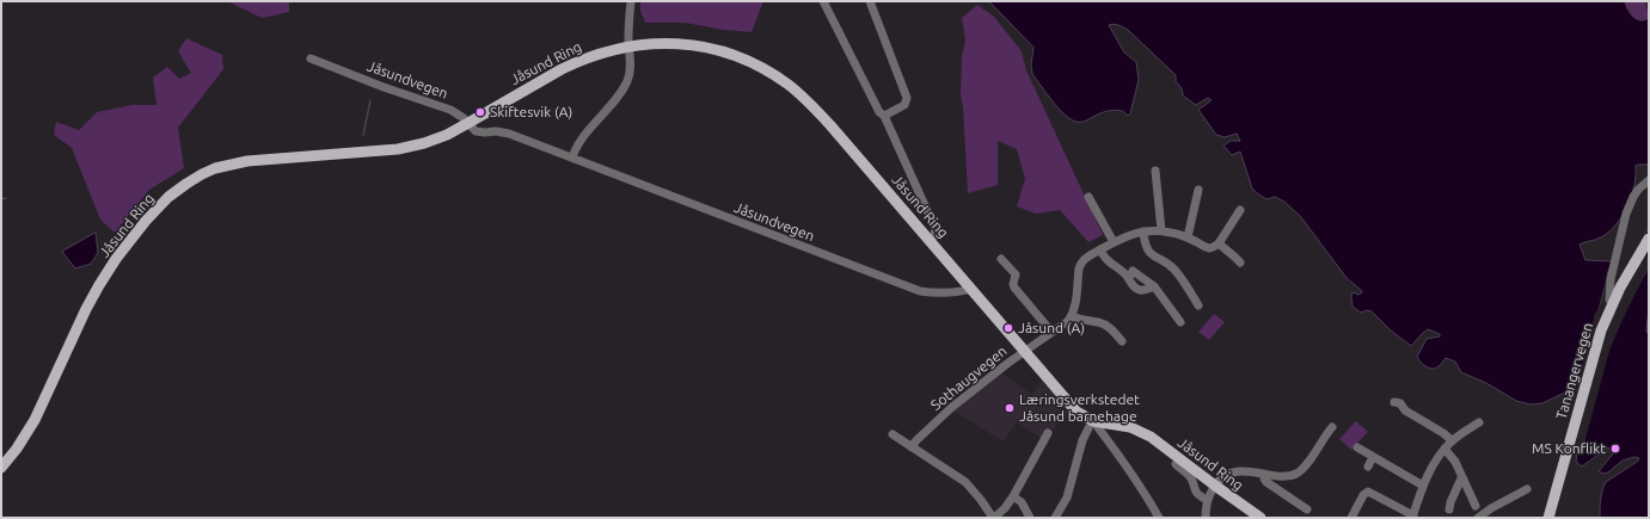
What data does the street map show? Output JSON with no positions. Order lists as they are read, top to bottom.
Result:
{
  "streets": {
    "main road": ["Jåsund Ring", "Tanangervegen"],
    "street": ["Jåsundvegen", "Sothaugvegen"]
  },
  "crossings": [
    ["Jåsund Ring", "Jåsundvegen"],
    ["Jåsund Ring", "Sothaugvegen"]
  ],
  "places": [
    "Skiftesvik (A)",
    "Jåsund (A)",
    "Læringsverkstedet Jåsund barnehage",
    "MS Konflikt"
  ]
}
